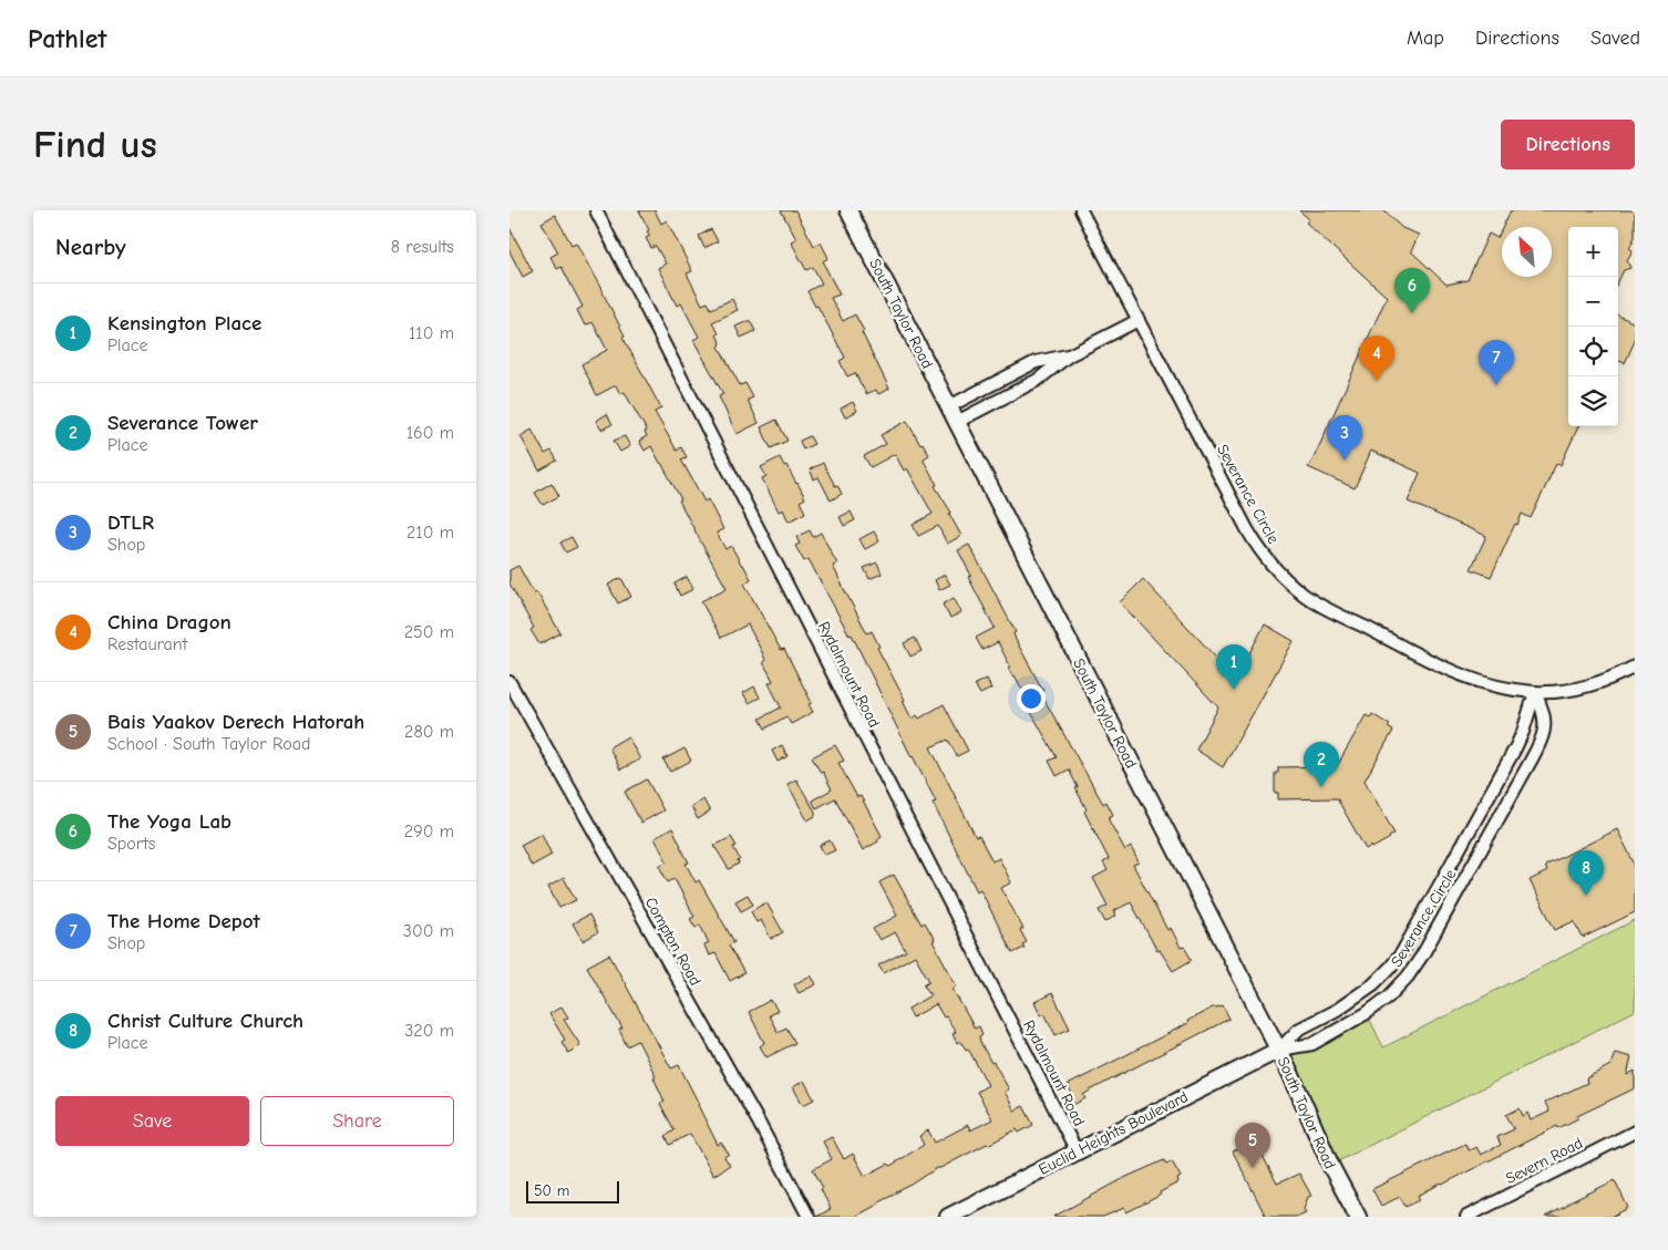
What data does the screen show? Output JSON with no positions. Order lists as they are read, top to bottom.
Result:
{
  "streets": {
    "main road": ["South Taylor Road", "Euclid Heights Boulevard"],
    "street": [
      "Severance Circle",
      "Rydalmount Road",
      "Compton Road",
      "Severn Road"
    ]
  },
  "crossings": [
    ["South Taylor Road", "Severance Circle"],
    ["South Taylor Road", "Euclid Heights Boulevard"],
    ["Severance Circle", "Euclid Heights Boulevard"],
    ["Rydalmount Road", "Euclid Heights Boulevard"]
  ],
  "scale_bar": "50 m",
  "north": "top left",
  "page": {
    "header": "Pathlet",
    "nav": ["Map", "Directions", "Saved"],
    "buttons": [
      "Directions",
      ["Save", "Share"]
    ],
    "title": "Find us",
    "heading": ["Nearby", "8 results"],
    "map_buttons": ["+", "−"],
    "pins": [
      "6",
      "4",
      "7",
      "3",
      "1",
      "2",
      "8",
      "5"
    ],
    "list": [
      {
        "mark": "1",
        "name": "Kensington Place",
        "note": "Place",
        "value": "110 m"
      },
      {
        "mark": "2",
        "name": "Severance Tower",
        "note": "Place",
        "value": "160 m"
      },
      {
        "mark": "3",
        "name": "DTLR",
        "note": "Shop",
        "value": "210 m"
      },
      {
        "mark": "4",
        "name": "China Dragon",
        "note": "Restaurant",
        "value": "250 m"
      },
      {
        "mark": "5",
        "name": "Bais Yaakov Derech Hatorah",
        "note": "School · South Taylor Road",
        "value": "280 m"
      },
      {
        "mark": "6",
        "name": "The Yoga Lab",
        "note": "Sports",
        "value": "290 m"
      },
      {
        "mark": "7",
        "name": "The Home Depot",
        "note": "Shop",
        "value": "300 m"
      },
      {
        "mark": "8",
        "name": "Christ Culture Church",
        "note": "Place",
        "value": "320 m"
      }
    ],
    "scale": "50 m"
  }
}
